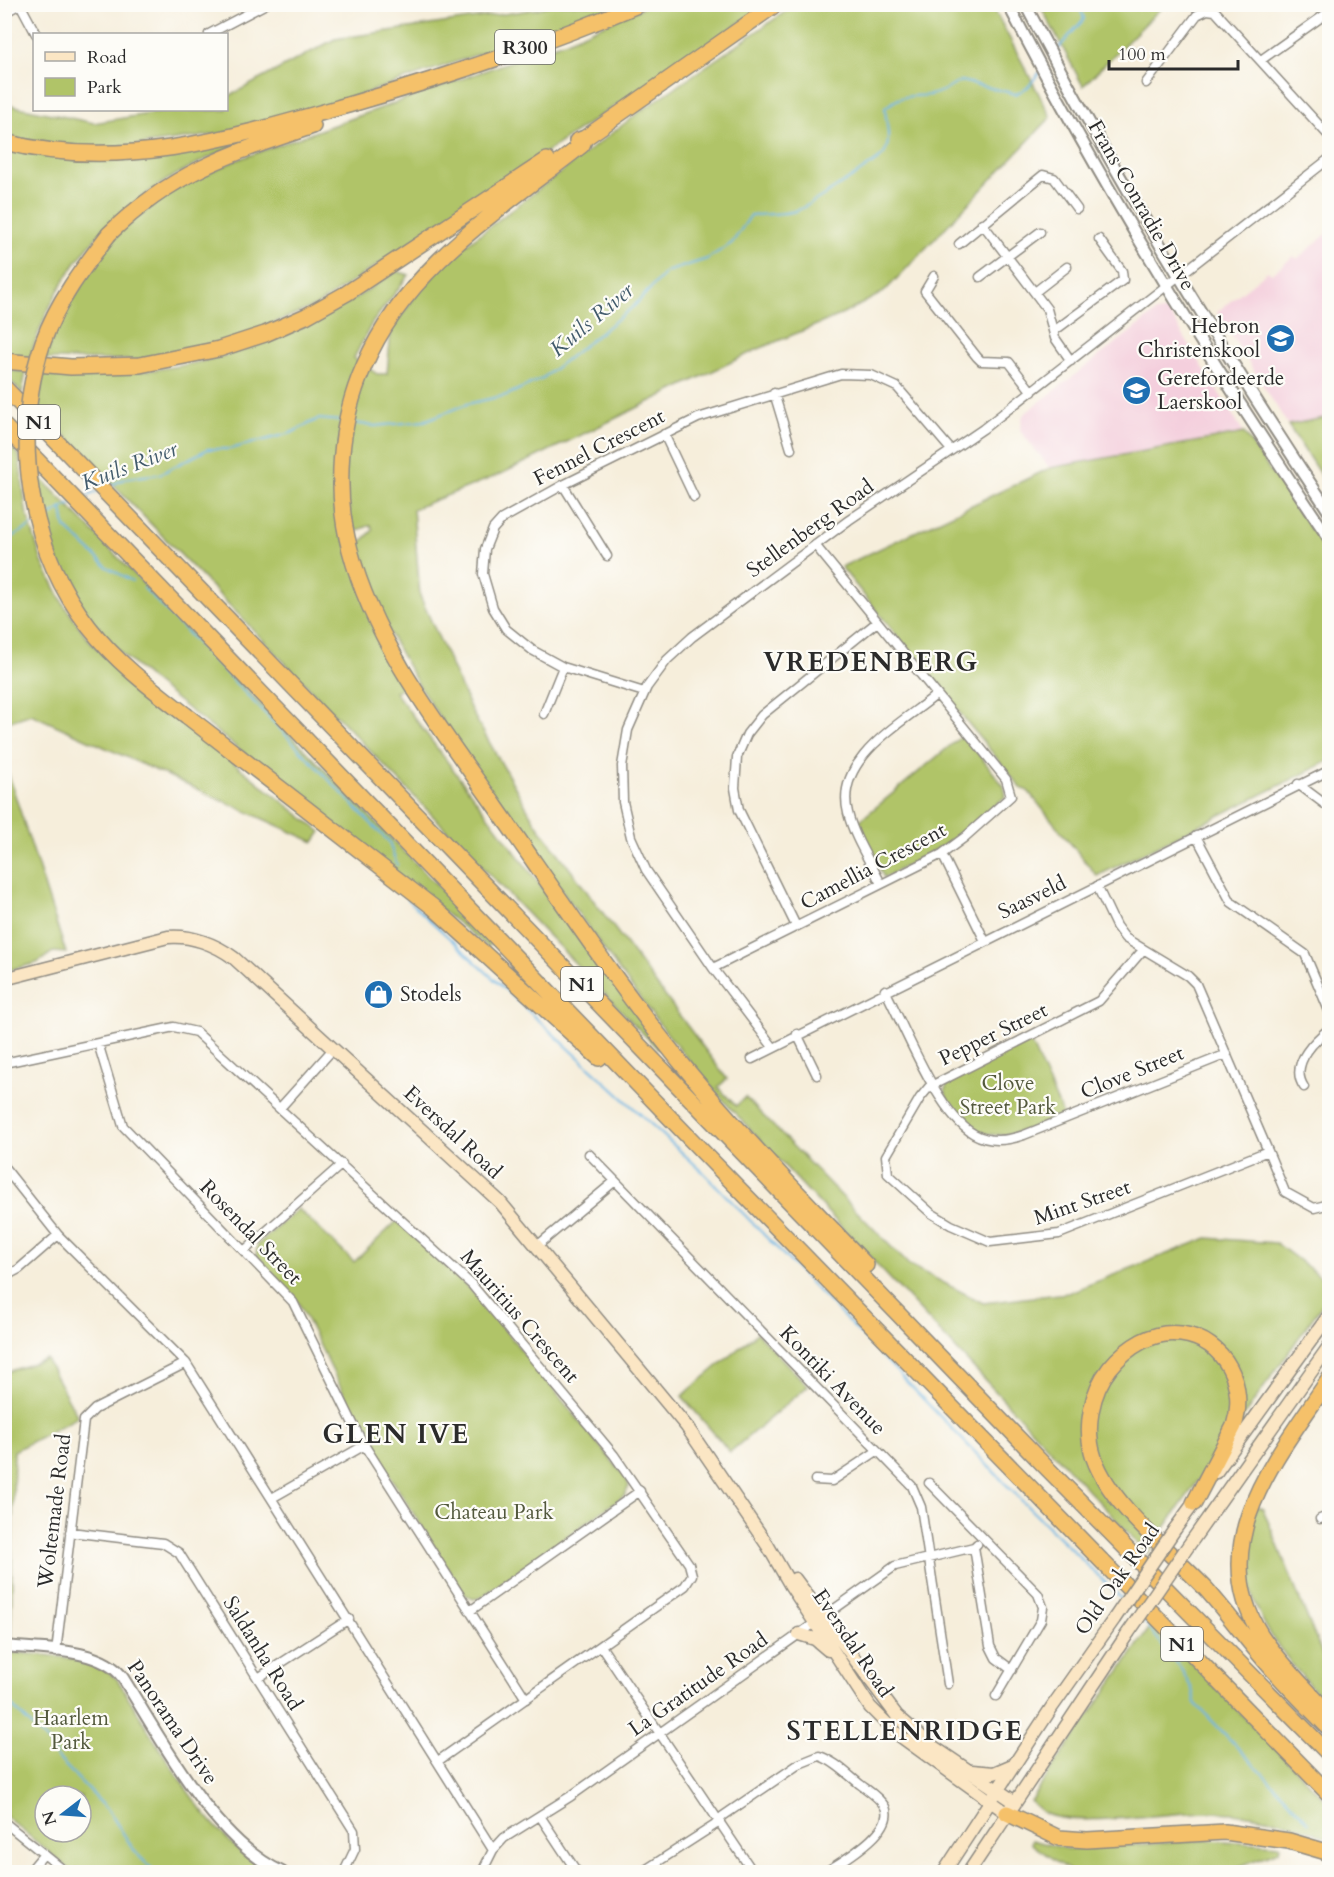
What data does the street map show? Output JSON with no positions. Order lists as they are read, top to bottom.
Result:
{
  "streets": {
    "highway": ["R300", "N1"],
    "main road": ["Eversdal Road", "Old Oak Road"],
    "street": [
      "Frans Conradie Drive",
      "Fennel Crescent",
      "Stellenberg Road",
      "Camellia Crescent",
      "Saasveld",
      "Pepper Street",
      "Clove Street",
      "Mint Street",
      "Rosendal Street",
      "Mauritius Crescent",
      "Kontiki Avenue",
      "Woltemade Road",
      "Saldanha Road",
      "La Gratitude Road",
      "Panorama Drive"
    ]
  },
  "crossings": [
    ["Frans Conradie Drive", "Stellenberg Road"],
    ["Fennel Crescent", "Stellenberg Road"],
    ["Stellenberg Road", "Camellia Crescent"],
    ["Stellenberg Road", "Saasveld"],
    ["Saasveld", "Clove Street"],
    ["Pepper Street", "Clove Street"],
    ["Pepper Street", "Mint Street"],
    ["Eversdal Road", "Old Oak Road"],
    ["Eversdal Road", "La Gratitude Road"],
    ["Rosendal Street", "Mauritius Crescent"],
    ["Kontiki Avenue", "La Gratitude Road"],
    ["Woltemade Road", "Saldanha Road"],
    ["Woltemade Road", "Panorama Drive"]
  ],
  "districts": ["VREDENBERG", "GLEN IVE", "STELLENRIDGE"],
  "water": ["Kuils River"],
  "parks": ["Clove Street Park", "Chateau Park", "Haarlem Park"],
  "places": {
    "school or university": ["Hebron Christenskool", "Gerefordeerde Laerskool"],
    "shop": ["Stodels"]
  },
  "legend": ["Road", "Park"],
  "scale_bar": "100 m",
  "north": "left"
}
